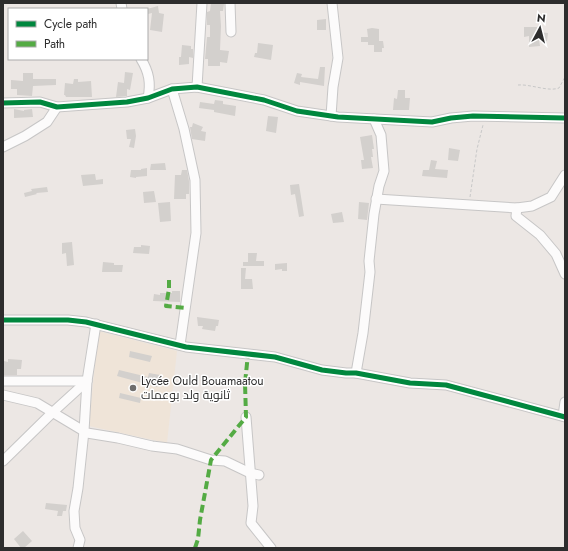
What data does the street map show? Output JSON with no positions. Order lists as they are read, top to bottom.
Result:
{
  "places": ["Lycée Ould Bouamaatou ثانوية ولد بوعمات"],
  "legend": ["Cycle path", "Path"],
  "north": "top"
}
